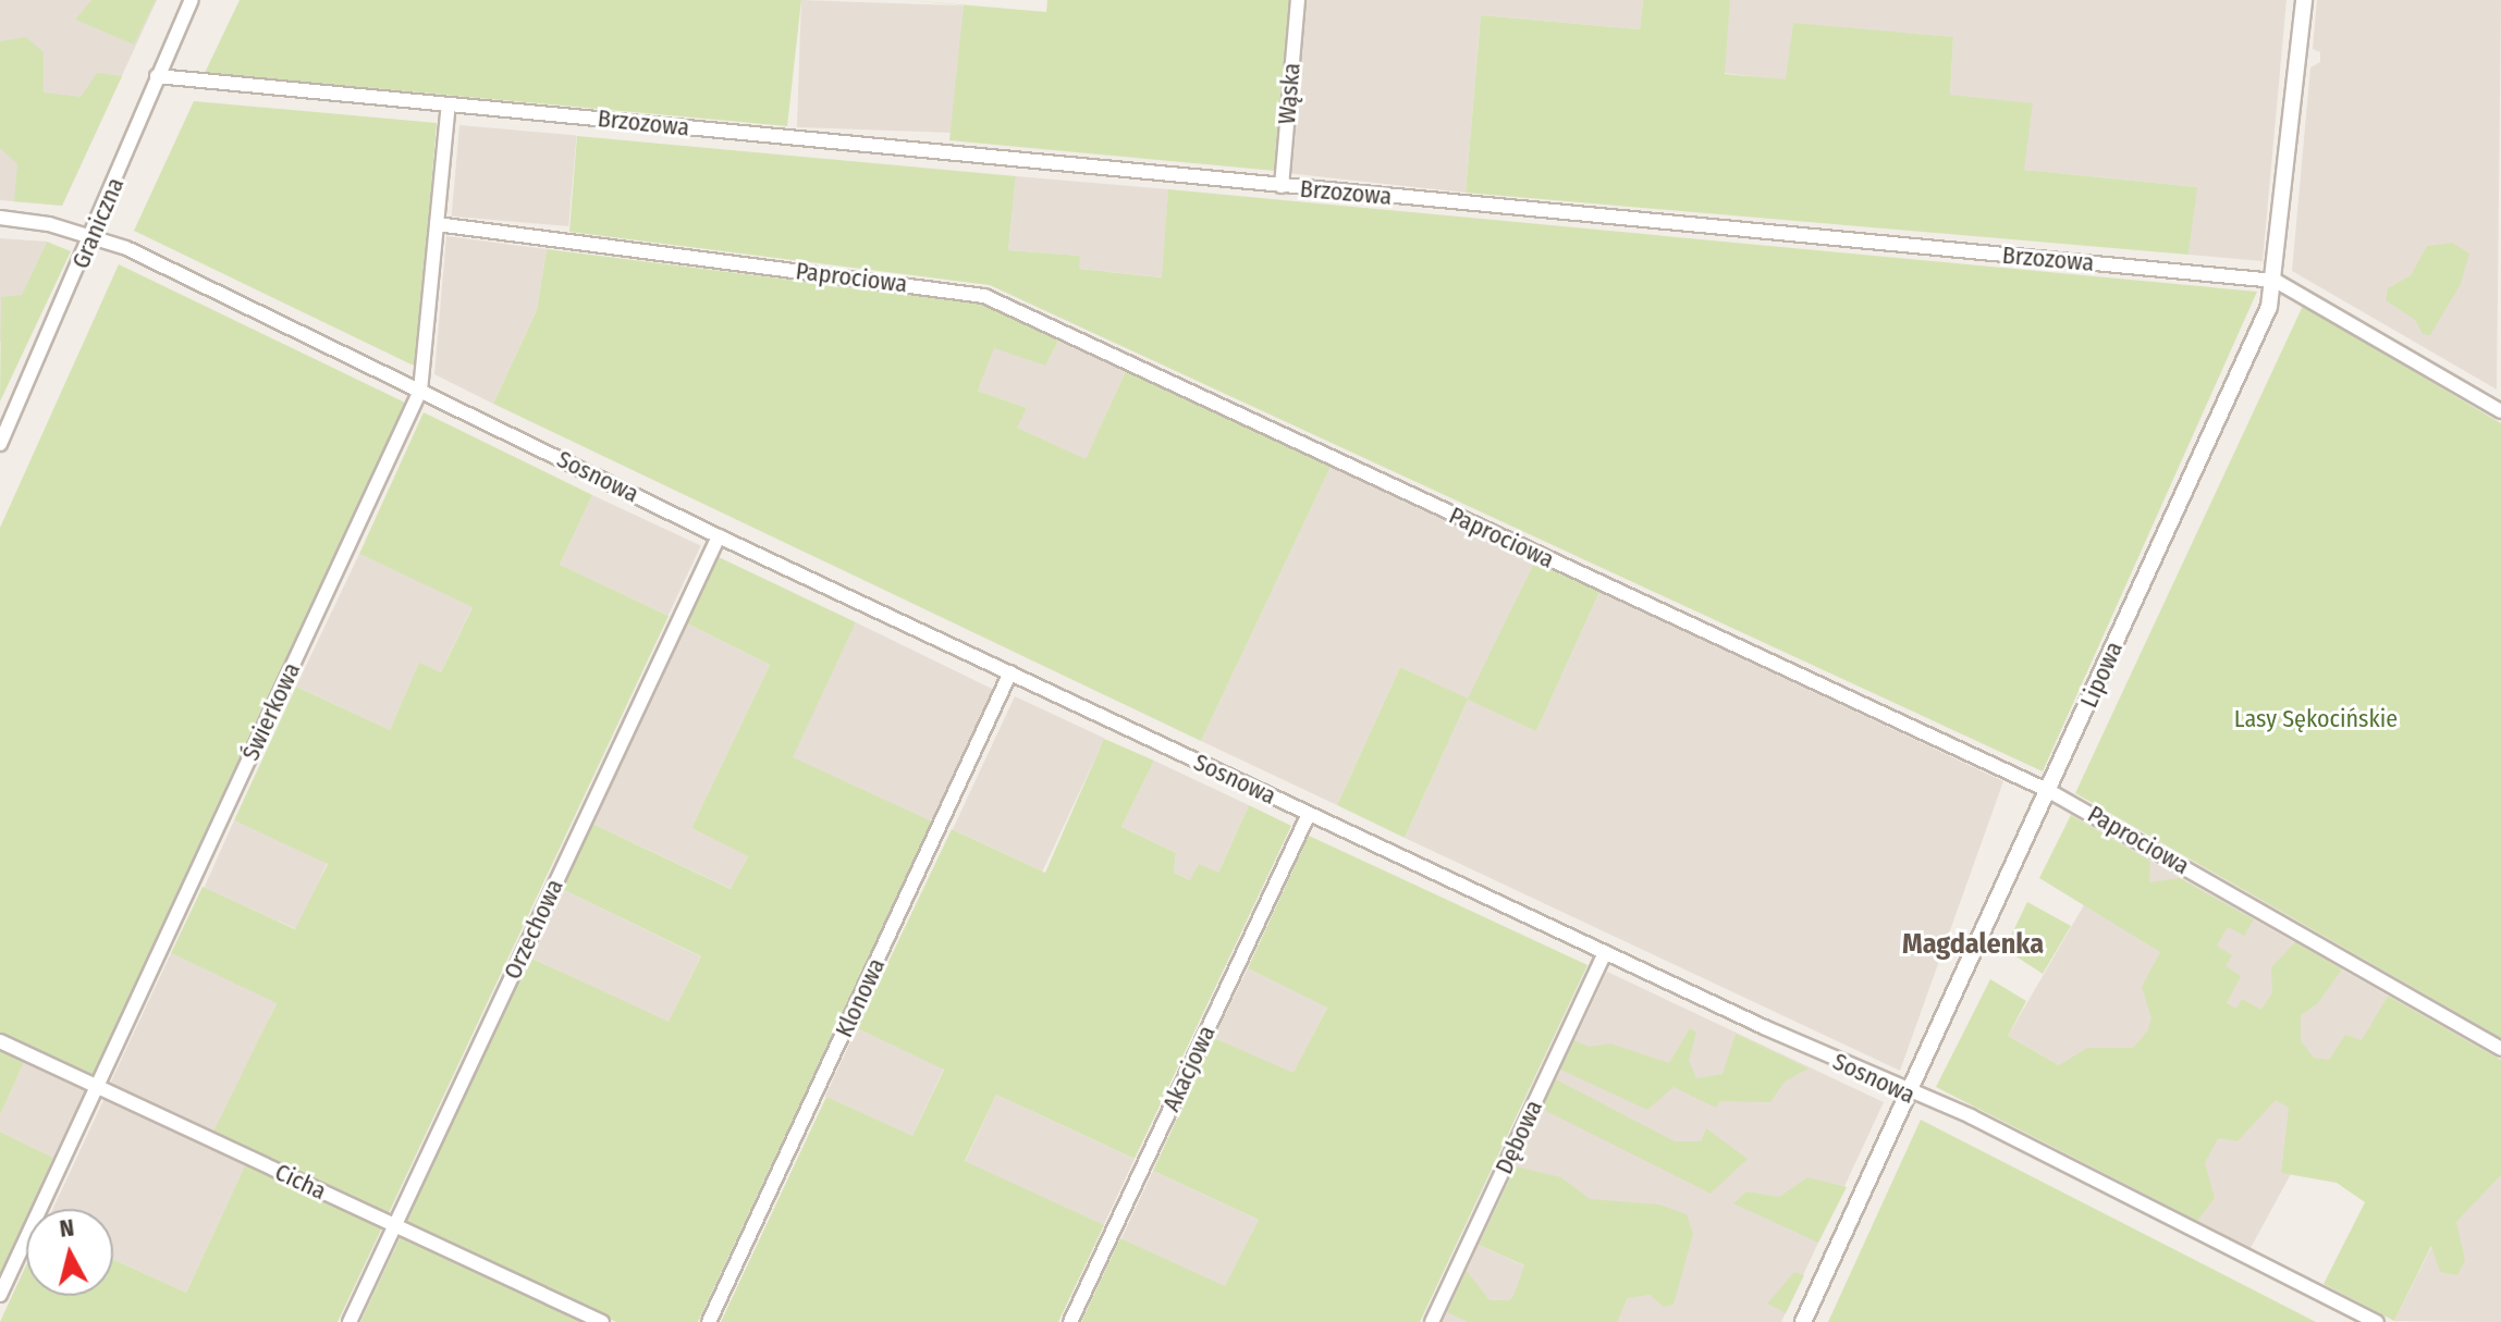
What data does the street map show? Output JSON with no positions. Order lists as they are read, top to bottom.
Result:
{
  "streets": {
    "street": [
      "Wąska",
      "Brzozowa",
      "Graniczna",
      "Paprociowa",
      "Sosnowa",
      "Lipowa",
      "Świerkowa",
      "Orzechowa",
      "Klonowa",
      "Akacjowa",
      "Dębowa",
      "Cicha"
    ]
  },
  "crossings": [
    ["Wąska", "Brzozowa"],
    ["Brzozowa", "Graniczna"],
    ["Brzozowa", "Lipowa"],
    ["Brzozowa", "Świerkowa"],
    ["Graniczna", "Sosnowa"],
    ["Paprociowa", "Lipowa"],
    ["Paprociowa", "Świerkowa"],
    ["Sosnowa", "Lipowa"],
    ["Sosnowa", "Świerkowa"],
    ["Sosnowa", "Orzechowa"],
    ["Sosnowa", "Klonowa"],
    ["Sosnowa", "Akacjowa"],
    ["Sosnowa", "Dębowa"],
    ["Świerkowa", "Cicha"],
    ["Orzechowa", "Cicha"]
  ],
  "districts": ["Magdalenka"],
  "parks": ["Lasy Sękocińskie"],
  "north": "top"
}
